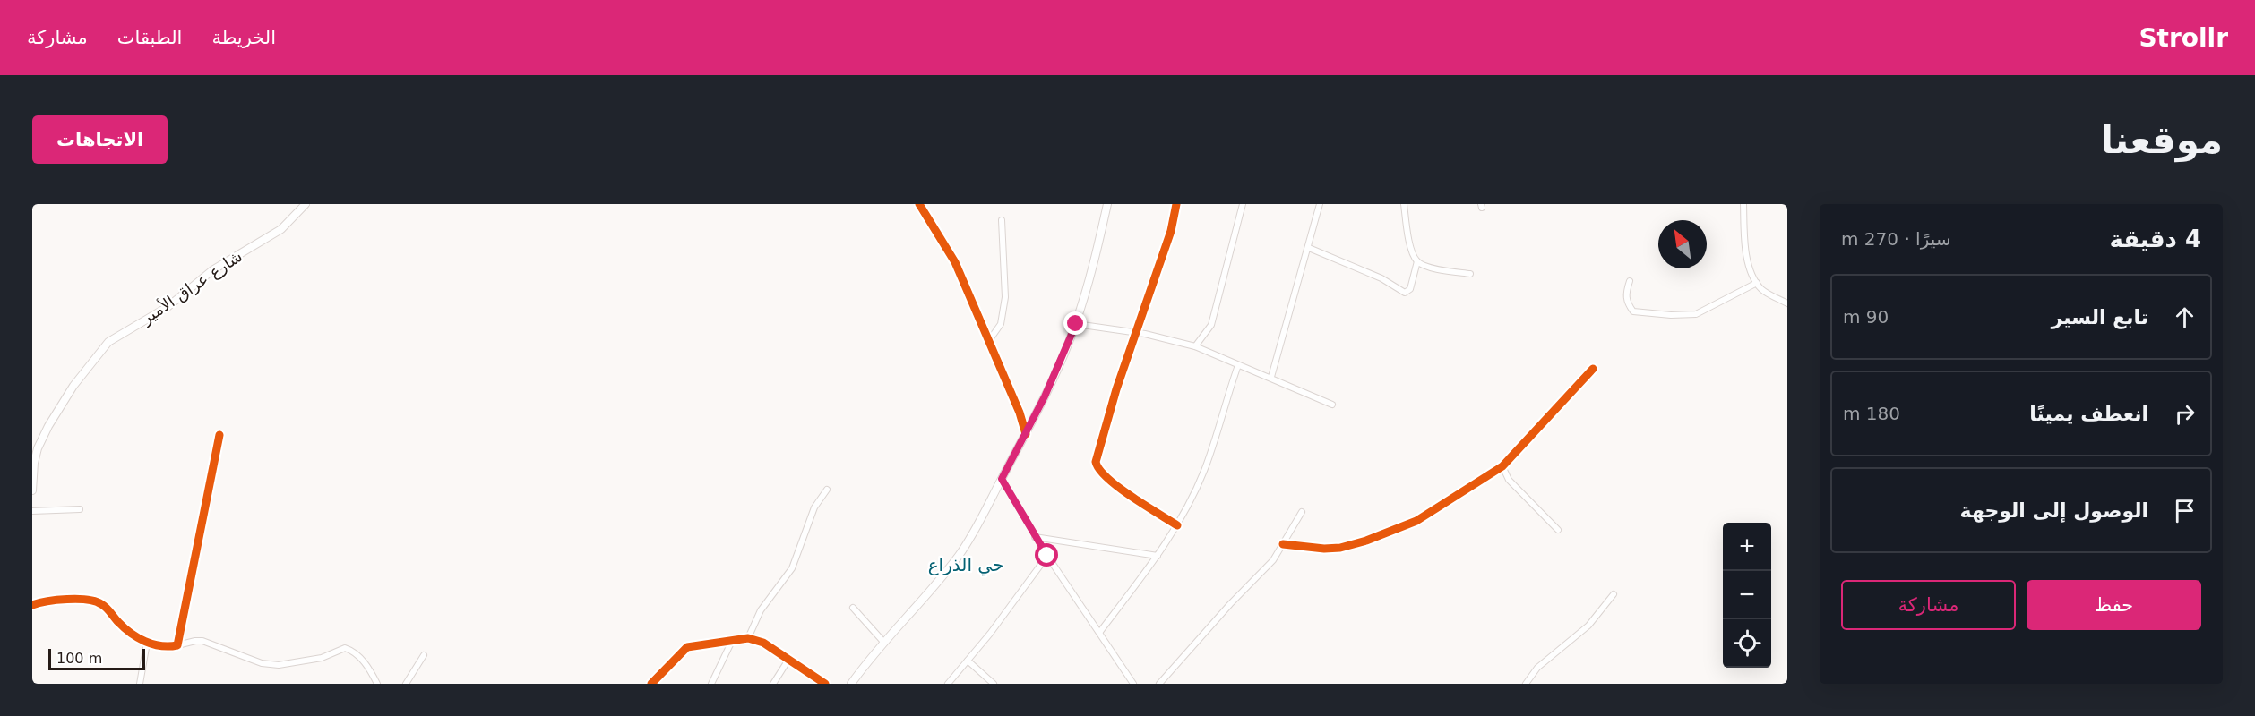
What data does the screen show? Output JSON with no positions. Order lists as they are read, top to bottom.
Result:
{
  "streets": {
    "main road": ["شارع عراق الأمير"]
  },
  "districts": ["حي الذراع"],
  "scale_bar": "100 m",
  "north": "top left",
  "page": {
    "header": "Strollr",
    "nav": ["الخريطة", "الطبقات", "مشاركة"],
    "buttons": [
      "الاتجاهات",
      ["حفظ", "مشاركة"]
    ],
    "title": "موقعنا",
    "heading": ["4 دقيقة", "سيرًا · 270 m"],
    "list": [
      ["تابع السير", "90 m"],
      ["انعطف يمينًا", "180 m"],
      "الوصول إلى الوجهة"
    ],
    "map_buttons": ["+", "−"],
    "scale": "100 m"
  }
}
